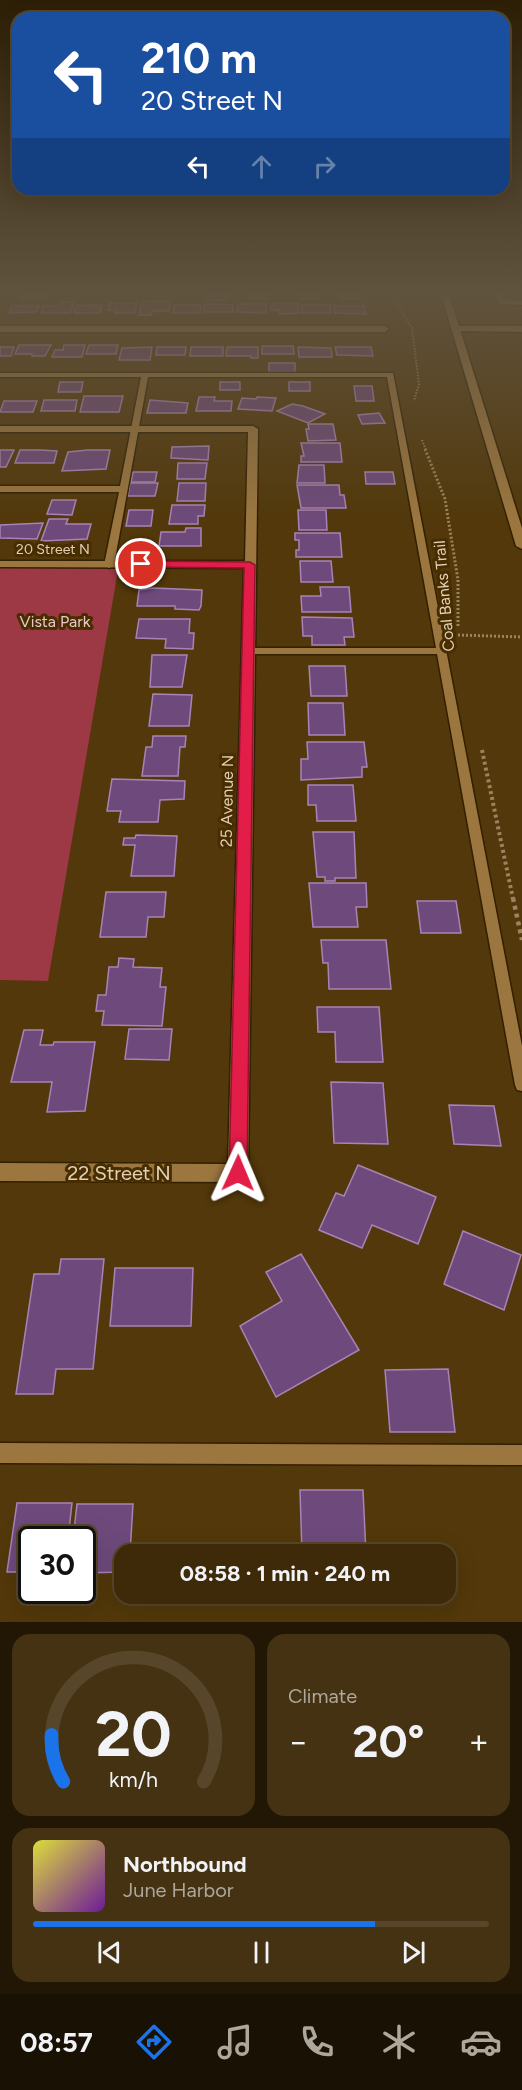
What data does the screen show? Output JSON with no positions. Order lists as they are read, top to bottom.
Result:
{
  "streets": {
    "street": ["20 Street N", "25 Avenue N", "22 Street N"],
    "path": ["Coal Banks Trail"]
  },
  "crossings": [
    ["20 Street N", "25 Avenue N"],
    ["25 Avenue N", "22 Street N"]
  ],
  "parks": ["Vista Park"],
  "page": {
    "turn": ["210 m", "20 Street N"],
    "limit": "30",
    "trip": "08:58 · 1 min · 240 m",
    "tile": "Climate",
    "heat": ["−", "20°", "+"],
    "song": ["Northbound", "June Harbor"],
    "tabs": "08:57",
    "gauge": ["20", "km/h"]
  }
}
